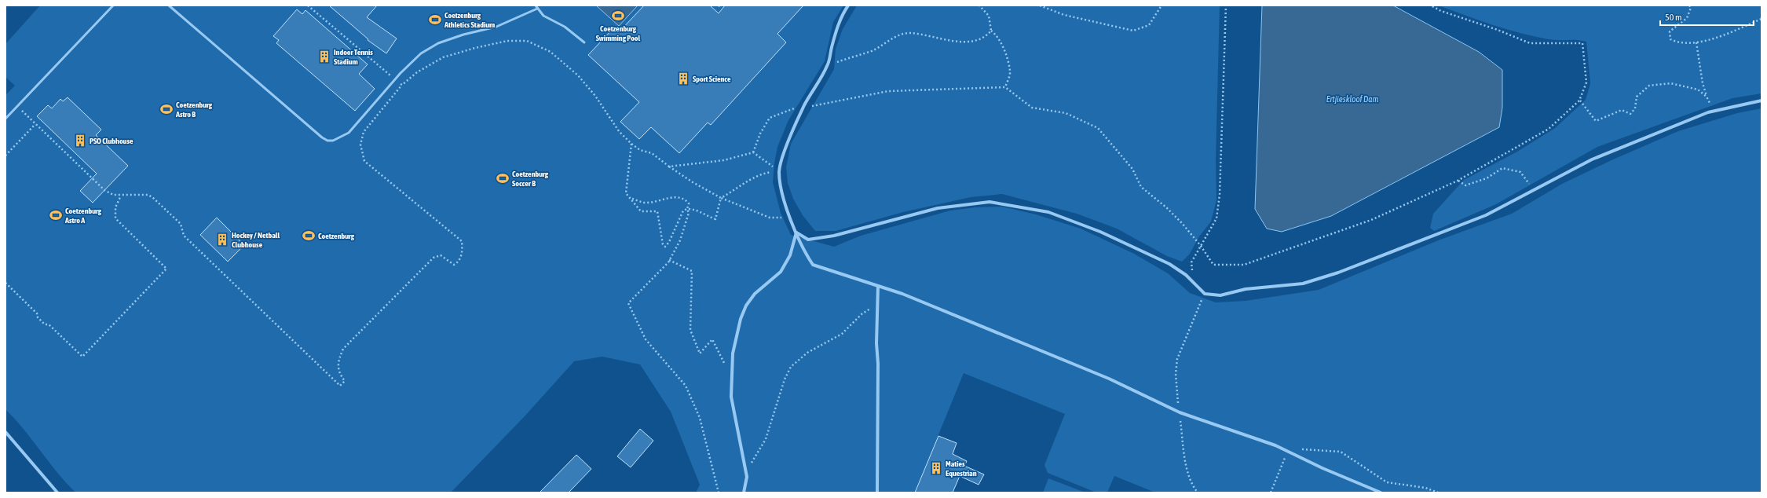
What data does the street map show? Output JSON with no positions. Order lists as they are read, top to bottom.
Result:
{
  "water": ["Ertjieskloof Dam"],
  "places": {
    "sports": [
      "Coetzenburg Swimming Pool",
      "Coetzenburg Athletics Stadium",
      "Coetzenburg Astro B",
      "Coetzenburg Soccer B",
      "Coetzenburg Astro A",
      "Coetzenburg"
    ],
    "building": [
      "Indoor Tennis Stadium",
      "Sport Science",
      "PSO Clubhouse",
      "Hockey / Netball Clubhouse",
      "Maties Equestrian"
    ]
  },
  "scale_bar": "50 m"
}
